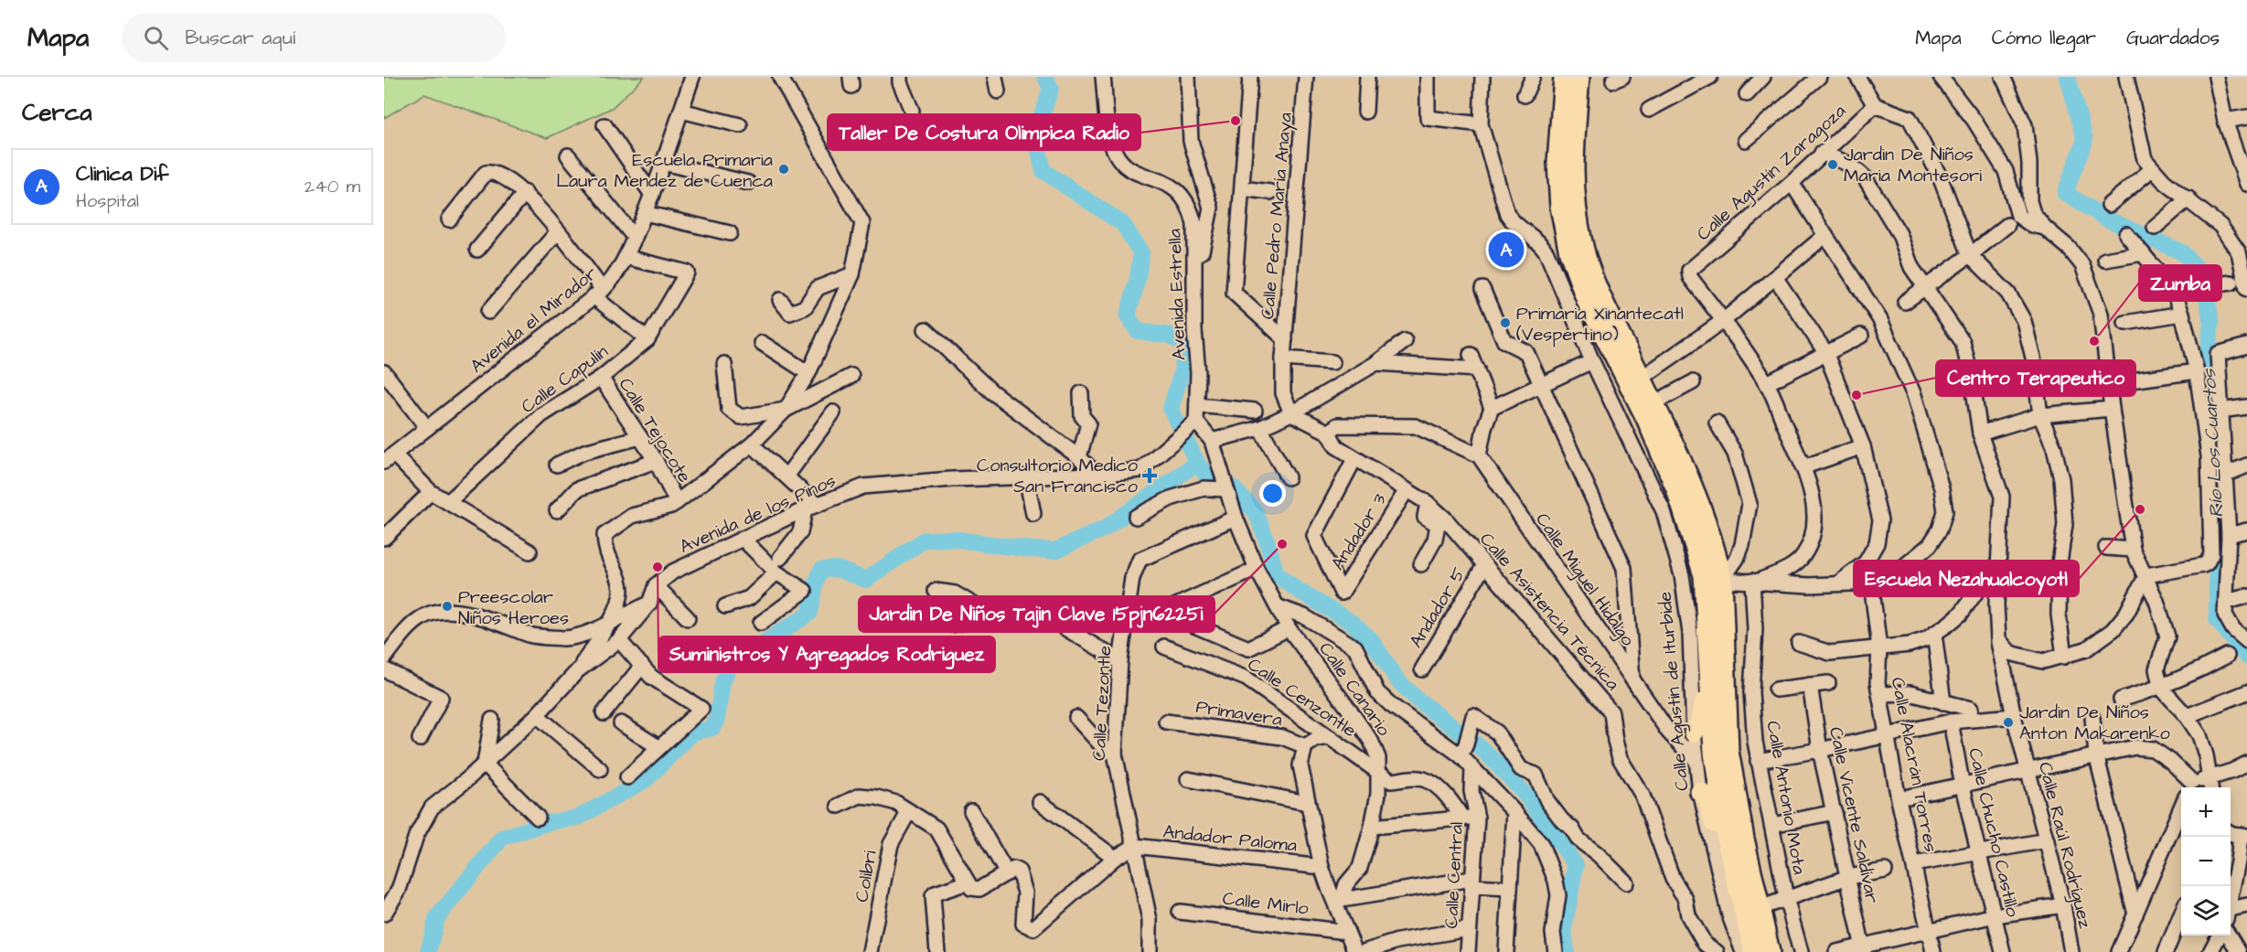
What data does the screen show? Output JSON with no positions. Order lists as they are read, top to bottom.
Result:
{
  "streets": {
    "street": [
      "Calle Agustín Zaragoza",
      "Calle Pedro María Anaya",
      "Avenida Estrella",
      "Avenida el Mirador",
      "Calle Capulín",
      "Calle Tejocote",
      "Avenida de los Pinos",
      "Andador 3",
      "Calle Miguel Hidalgo",
      "Andador 5",
      "Calle Asistencia Técnica",
      "Calle Canario",
      "Calle Agustín de Iturbide",
      "Calle Cenzontle",
      "Calle Tezontle",
      "Primavera",
      "Calle Alacrán Torres",
      "Calle Antonio Mota",
      "Calle Vicente Saldívar",
      "Calle Chucho Castillo",
      "Andador Paloma",
      "Calle Raúl Rodríguez",
      "Calle Central",
      "Colibri",
      "Calle Mirlo"
    ]
  },
  "crossings": [
    ["Calle Agustín Zaragoza", "Calle Raúl Rodríguez"],
    ["Avenida Estrella", "Avenida de los Pinos"],
    ["Avenida el Mirador", "Calle Capulín"],
    ["Calle Capulín", "Calle Tejocote"],
    ["Andador 3", "Calle Asistencia Técnica"],
    ["Calle Miguel Hidalgo", "Calle Agustín de Iturbide"],
    ["Andador 5", "Calle Asistencia Técnica"],
    ["Calle Canario", "Calle Cenzontle"],
    ["Calle Canario", "Calle Tezontle"],
    ["Calle Tezontle", "Andador Paloma"]
  ],
  "water": ["Río Los Cuartos"],
  "places": {
    "other": [
      "Taller De Costura Olimpica Radio",
      "Jardin De Niños Maria Montesori",
      "Escuela Primaria Laura Mendez de Cuenca",
      "Primaria Xinantecatl (Vespertino)",
      "Zumba",
      "Centro Terapeutico",
      "Escuela Nezahualcoyotl",
      "Jardin De Niños Tajin Clave 15pjn6225i",
      "Suministros Y Agregados Rodriguez",
      "Preescolar Niños Heroes",
      "Jardin De Niños Anton Makarenko"
    ],
    "health": ["Consultorio Medico San Francisco"]
  },
  "page": {
    "header": "Mapa",
    "search": "Buscar aquí",
    "nav": ["Mapa", "Cómo llegar", "Guardados"],
    "heading": "Cerca",
    "list": [
      {
        "mark": "A",
        "name": "Clinica Dif",
        "note": "Hospital",
        "value": "240 m"
      }
    ],
    "pins": "A",
    "map_buttons": ["+", "−"]
  }
}
